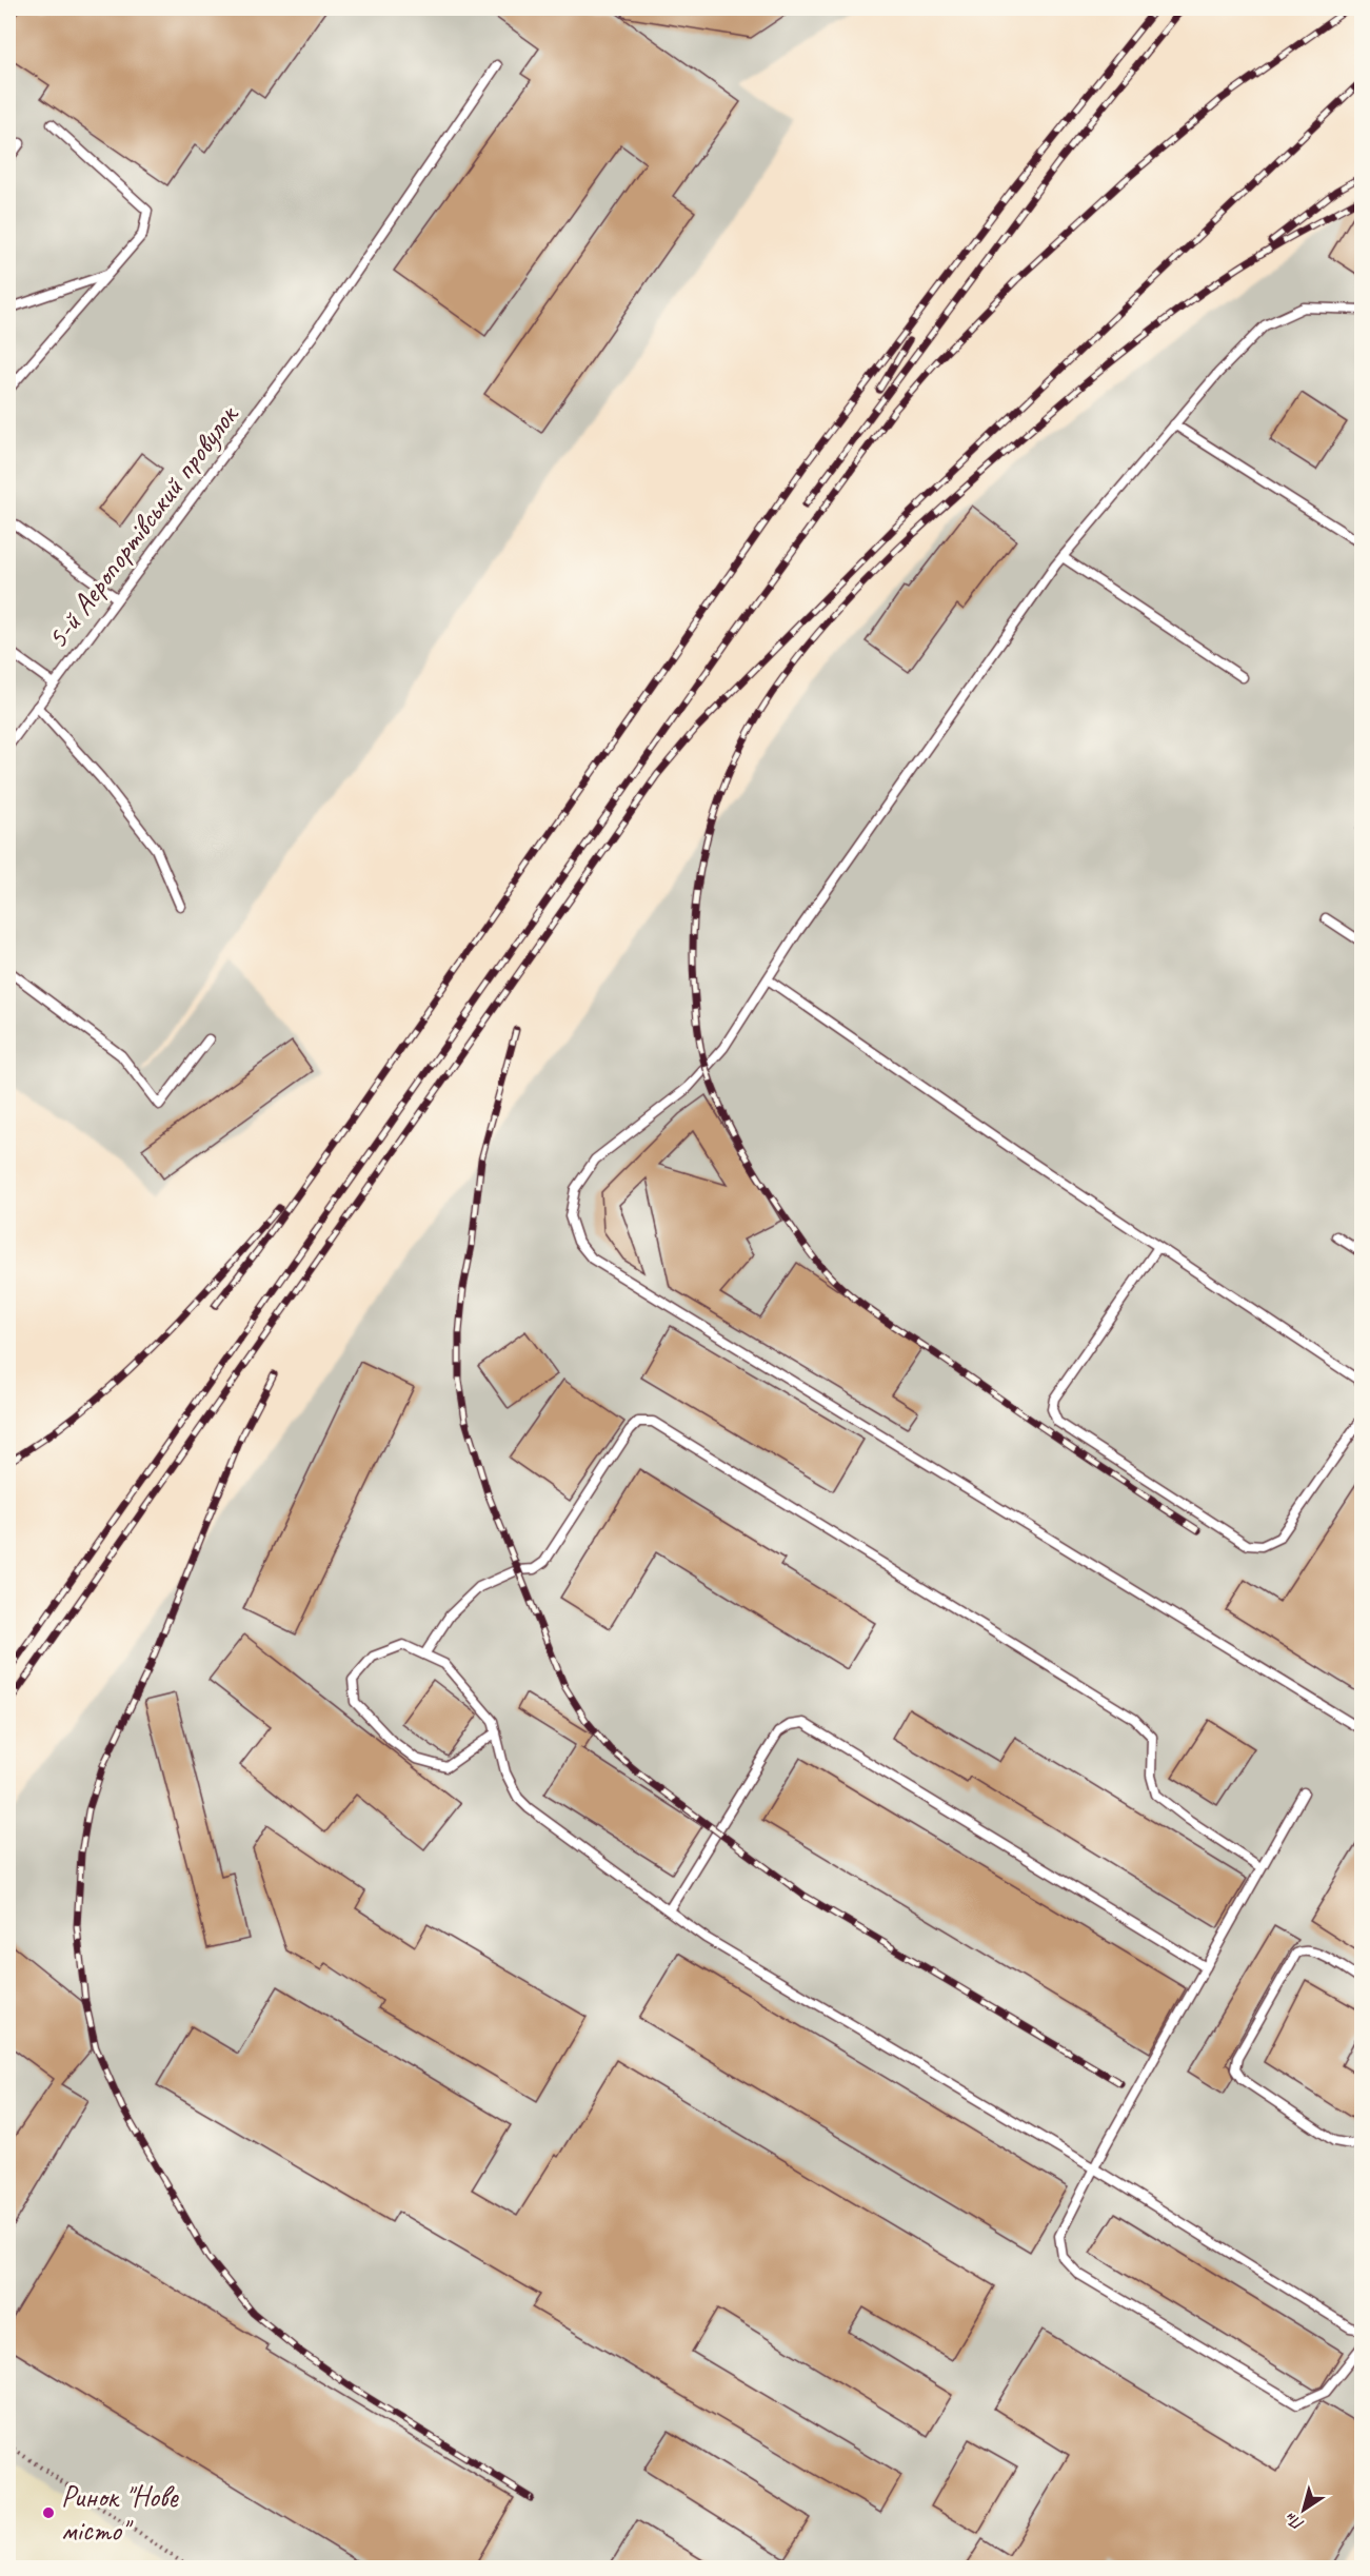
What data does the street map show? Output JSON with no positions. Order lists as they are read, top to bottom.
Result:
{
  "streets": {
    "lane": ["5-й Аеропортівський провулок"]
  },
  "places": ["Ринок \"Нове місто\""],
  "north": "bottom left"
}
